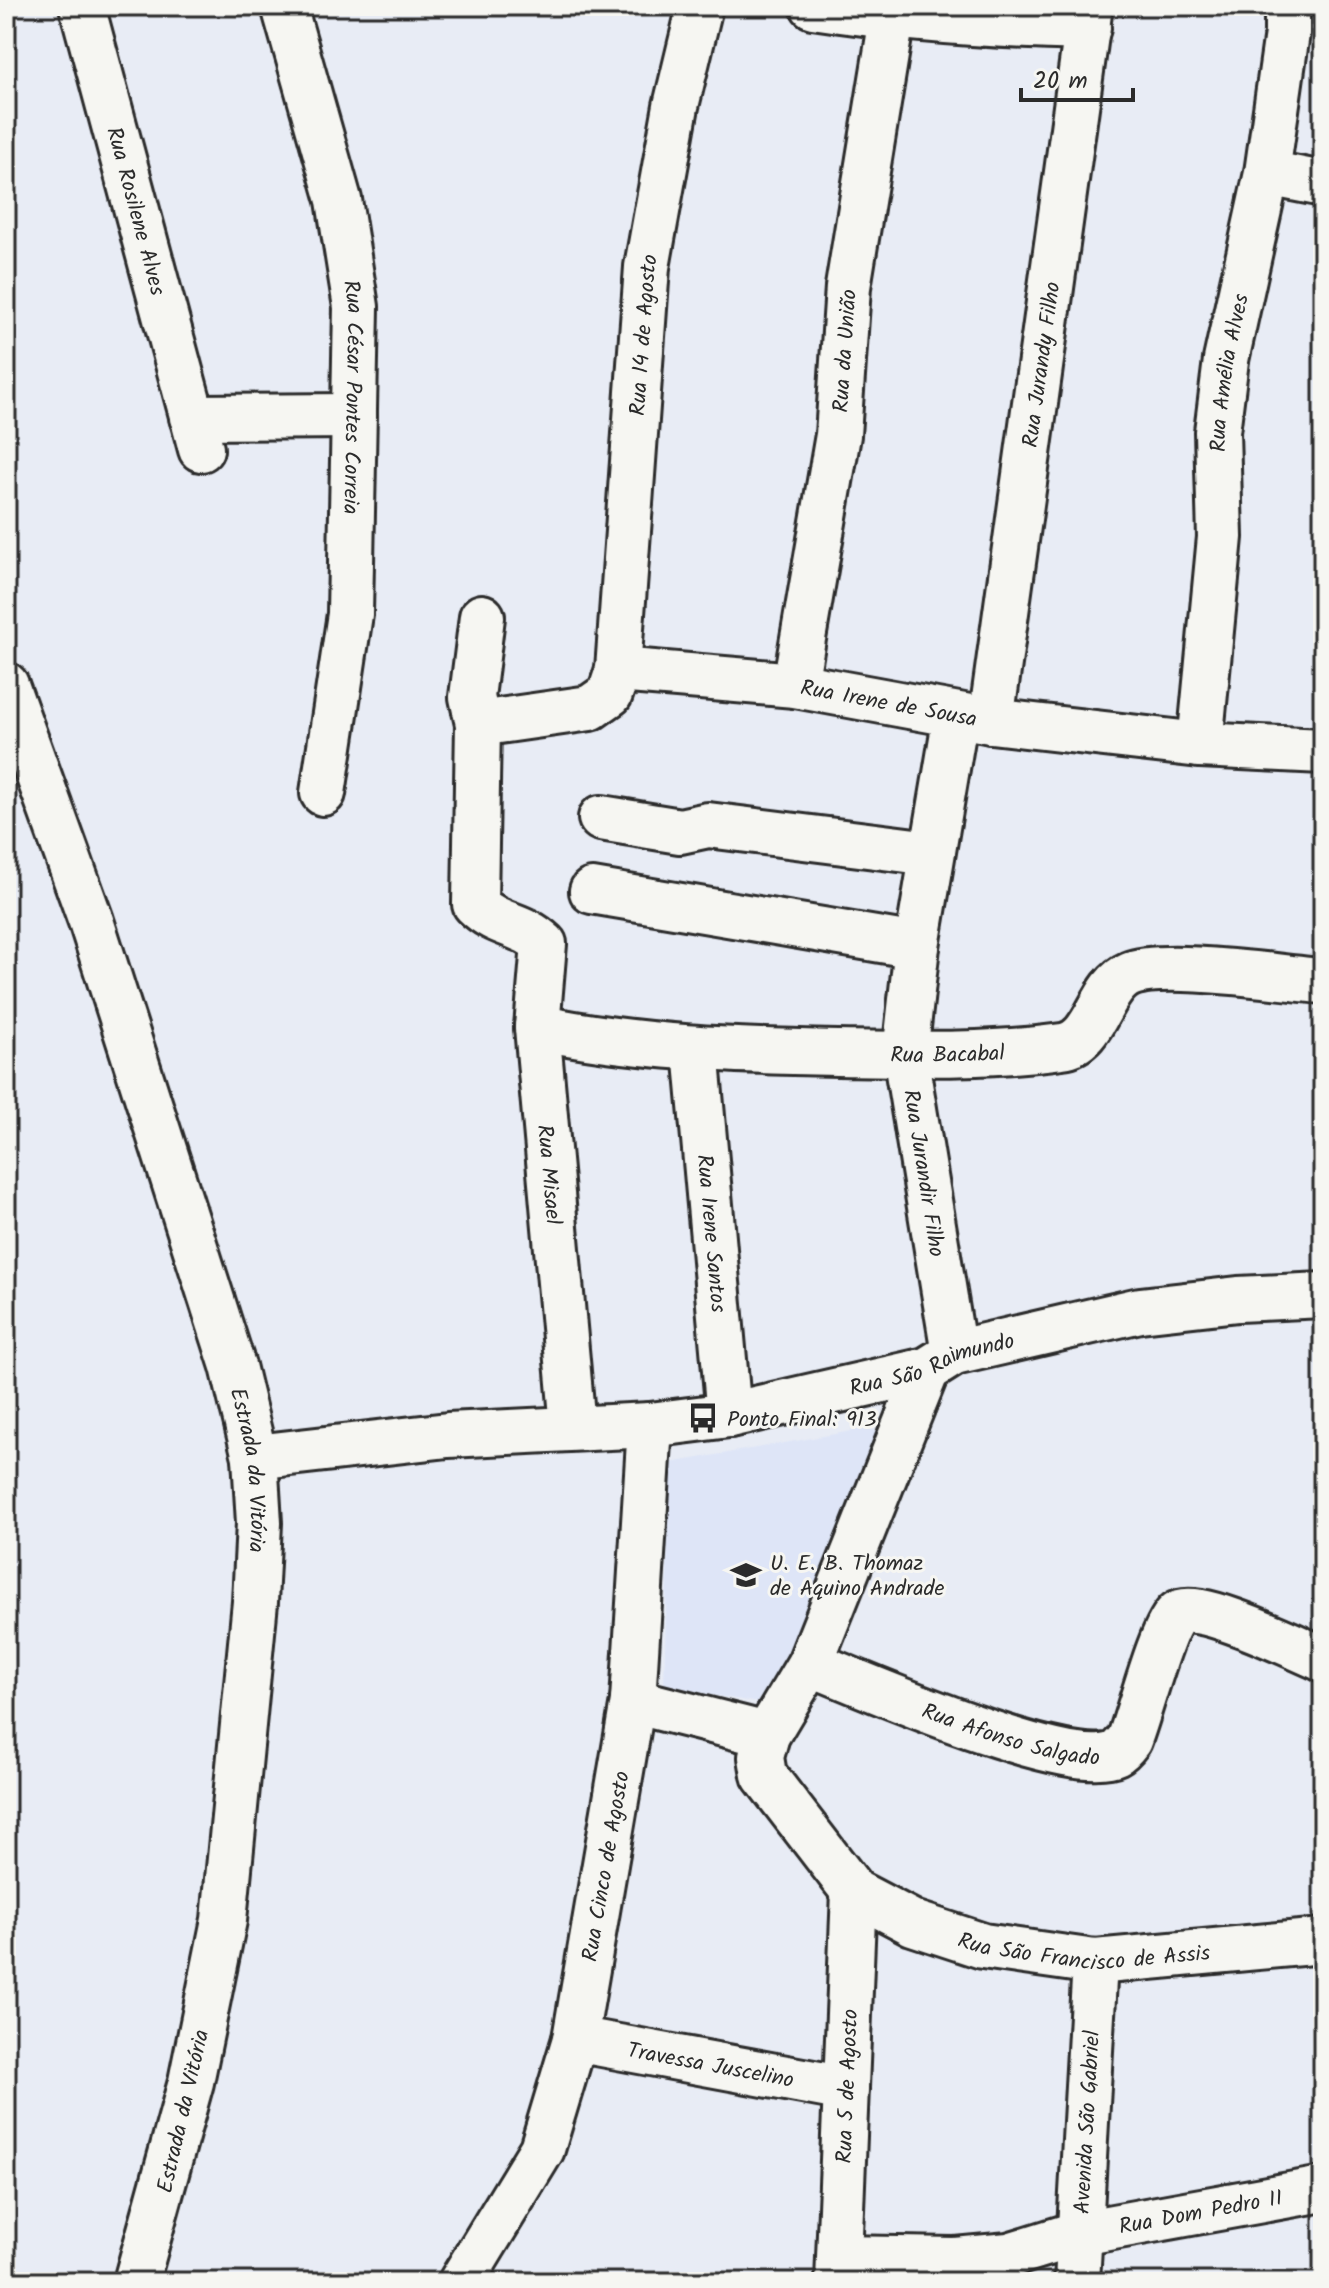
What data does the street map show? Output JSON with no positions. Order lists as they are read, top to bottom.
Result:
{
  "streets": {
    "street": [
      "Rua Rosilene Alves",
      "Rua 14 de Agosto",
      "Rua da União",
      "Rua Jurandy Filho",
      "Rua Amélia Alves",
      "Rua César Pontes Correia",
      "Rua Irene de Sousa",
      "Rua Bacabal",
      "Rua Jurandir Filho",
      "Rua Misael",
      "Rua Irene Santos",
      "Rua São Raimundo",
      "Estrada da Vitória",
      "Rua Afonso Salgado",
      "Rua Cinco de Agosto",
      "Rua São Francisco de Assis",
      "Travessa Juscelino",
      "Rua 5 de Agosto",
      "Avenida São Gabriel",
      "Rua Dom Pedro II"
    ]
  },
  "crossings": [
    ["Rua Rosilene Alves", "Rua César Pontes Correia"],
    ["Rua 14 de Agosto", "Rua Irene de Sousa"],
    ["Rua da União", "Rua Irene de Sousa"],
    ["Rua Jurandy Filho", "Rua Irene de Sousa"],
    ["Rua Amélia Alves", "Rua Irene de Sousa"],
    ["Rua Bacabal", "Rua Jurandir Filho"],
    ["Rua Bacabal", "Rua Misael"],
    ["Rua Bacabal", "Rua Irene Santos"],
    ["Rua Jurandir Filho", "Rua São Raimundo"],
    ["Rua Misael", "Rua São Raimundo"],
    ["Rua Irene Santos", "Rua São Raimundo"],
    ["Rua São Raimundo", "Estrada da Vitória"],
    ["Rua São Raimundo", "Rua Cinco de Agosto"],
    ["Rua Cinco de Agosto", "Travessa Juscelino"],
    ["Rua São Francisco de Assis", "Rua 5 de Agosto"],
    ["Rua São Francisco de Assis", "Avenida São Gabriel"],
    ["Travessa Juscelino", "Rua 5 de Agosto"],
    ["Rua 5 de Agosto", "Rua Dom Pedro II"],
    ["Avenida São Gabriel", "Rua Dom Pedro II"]
  ],
  "places": {
    "bus stop": ["Ponto Final: 913"],
    "school or university": ["U. E. B. Thomaz de Aquino Andrade"]
  },
  "scale_bar": "20 m"
}
